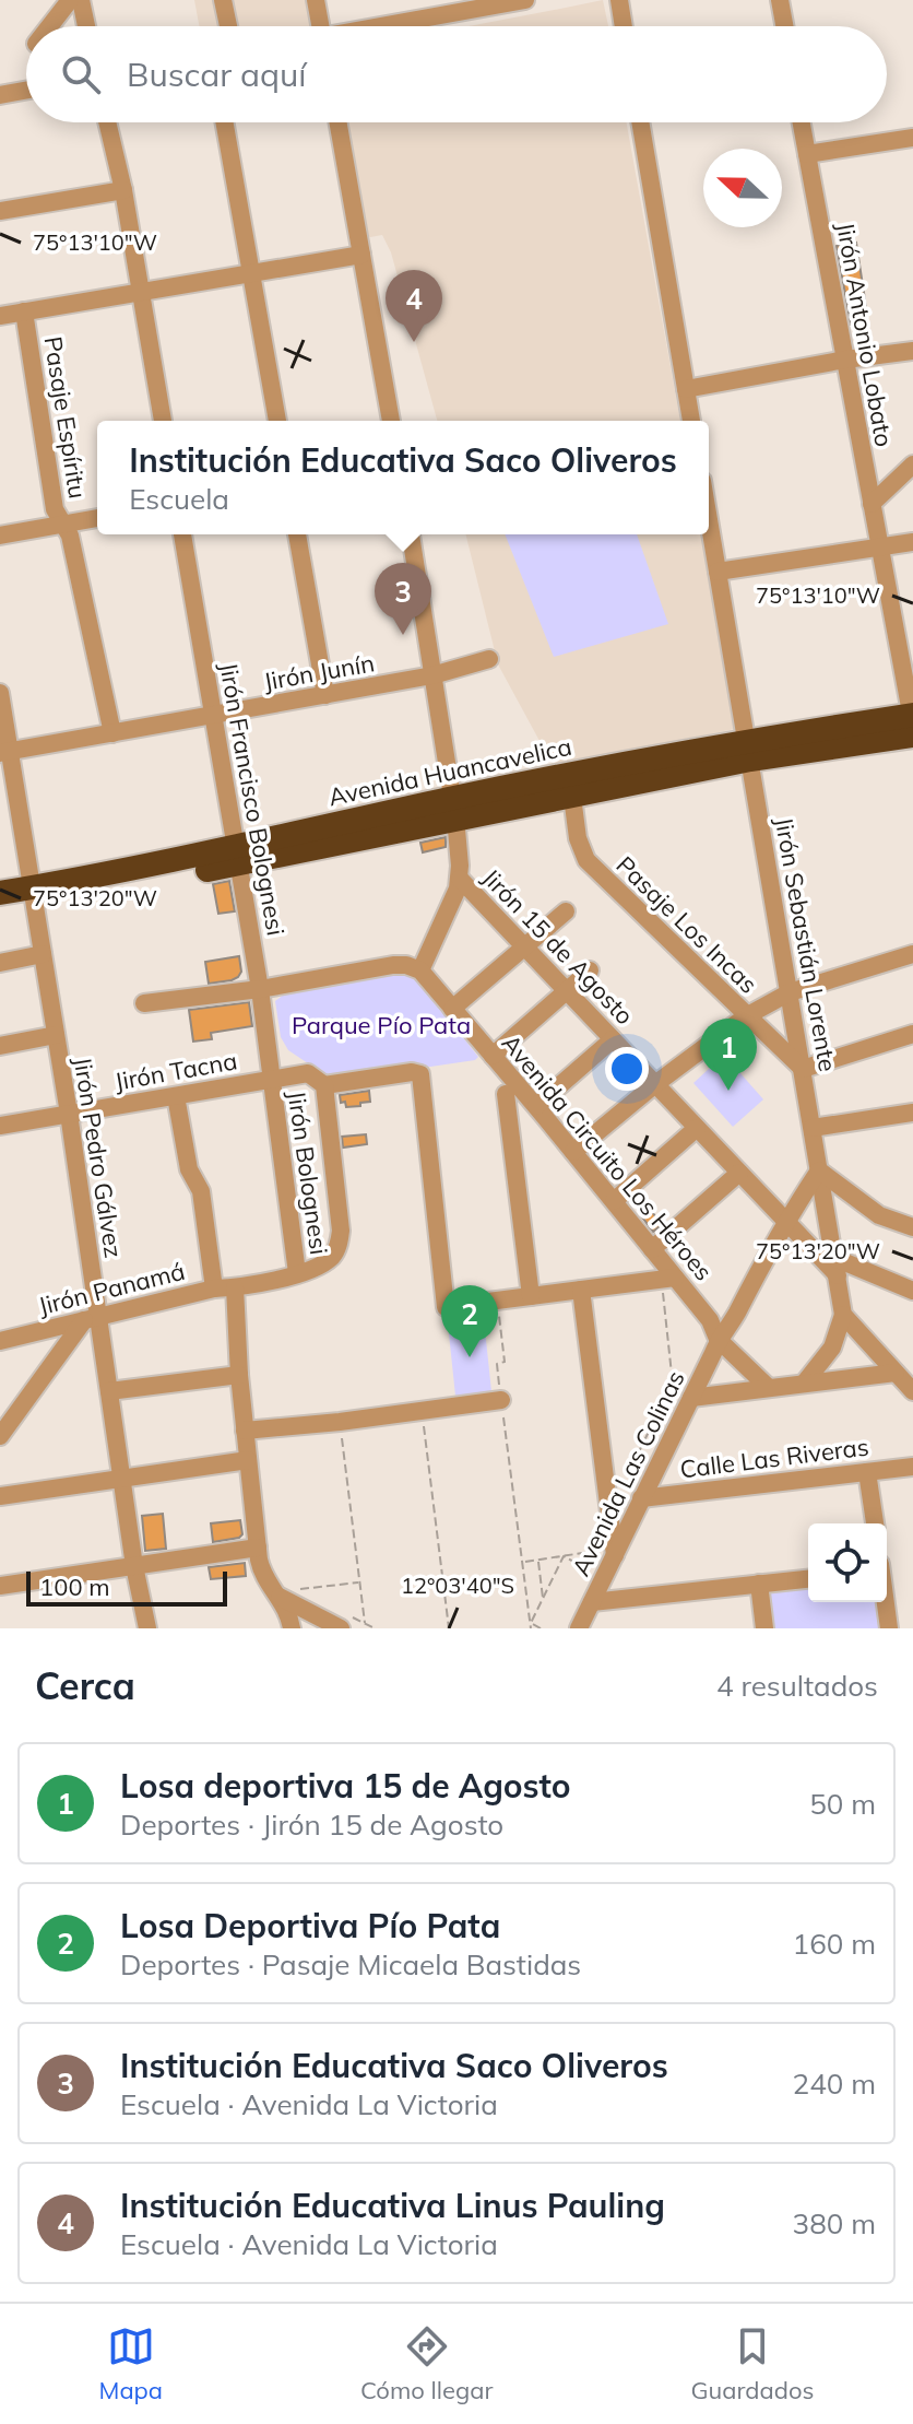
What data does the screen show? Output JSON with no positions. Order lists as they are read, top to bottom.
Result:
{
  "streets": {
    "highway": ["Avenida Huancavelica"],
    "street": [
      "Jirón Antonio Lobato",
      "Pasaje Espíritu",
      "Jirón Junín",
      "Jirón Francisco Bolognesi",
      "Pasaje Los Incas",
      "Jirón Sebastián Lorente",
      "Jirón 15 de Agosto",
      "Jirón Tacna",
      "Jirón Pedro Gálvez",
      "Avenida Circuito Los Héroes",
      "Jirón Bolognesi",
      "Jirón Panamá",
      "Calle Las Riveras",
      "Avenida Las Colinas"
    ]
  },
  "crossings": [
    ["Jirón Antonio Lobato", "Avenida Huancavelica"],
    ["Pasaje Espíritu", "Jirón Junín"],
    ["Jirón Junín", "Jirón Francisco Bolognesi"],
    ["Jirón Junín", "Jirón Pedro Gálvez"],
    ["Avenida Huancavelica", "Jirón Francisco Bolognesi"],
    ["Avenida Huancavelica", "Pasaje Los Incas"],
    ["Avenida Huancavelica", "Jirón Sebastián Lorente"],
    ["Avenida Huancavelica", "Jirón Pedro Gálvez"],
    ["Jirón Francisco Bolognesi", "Jirón Tacna"],
    ["Jirón Francisco Bolognesi", "Jirón Bolognesi"],
    ["Pasaje Los Incas", "Jirón Sebastián Lorente"],
    ["Jirón Sebastián Lorente", "Jirón 15 de Agosto"],
    ["Jirón Sebastián Lorente", "Avenida Las Colinas"],
    ["Jirón 15 de Agosto", "Avenida Las Colinas"],
    ["Jirón Tacna", "Jirón Pedro Gálvez"],
    ["Jirón Tacna", "Jirón Bolognesi"],
    ["Jirón Tacna", "Jirón Panamá"],
    ["Jirón Pedro Gálvez", "Jirón Panamá"],
    ["Avenida Circuito Los Héroes", "Avenida Las Colinas"],
    ["Jirón Bolognesi", "Jirón Panamá"],
    ["Calle Las Riveras", "Avenida Las Colinas"]
  ],
  "parks": ["Parque Pío Pata"],
  "scale_bar": "100 m",
  "north": "left",
  "page": {
    "search": "Buscar aquí",
    "pins": [
      "4",
      "3",
      "1",
      "2"
    ],
    "popup": ["Institución Educativa Saco Oliveros", "Escuela"],
    "scale": "100 m",
    "heading": ["Cerca", "4 resultados"],
    "list": [
      {
        "mark": "1",
        "name": "Losa deportiva 15 de Agosto",
        "note": "Deportes · Jirón 15 de Agosto",
        "value": "50 m"
      },
      {
        "mark": "2",
        "name": "Losa Deportiva Pío Pata",
        "note": "Deportes · Pasaje Micaela Bastidas",
        "value": "160 m"
      },
      {
        "mark": "3",
        "name": "Institución Educativa Saco Oliveros",
        "note": "Escuela · Avenida La Victoria",
        "value": "240 m"
      },
      {
        "mark": "4",
        "name": "Institución Educativa Linus Pauling",
        "note": "Escuela · Avenida La Victoria",
        "value": "380 m"
      }
    ],
    "nav": ["Mapa", "Cómo llegar", "Guardados"]
  },
  "coordinates": ["75°13'10\"W", "75°13'20\"W", "12°03'40\"S"]
}
